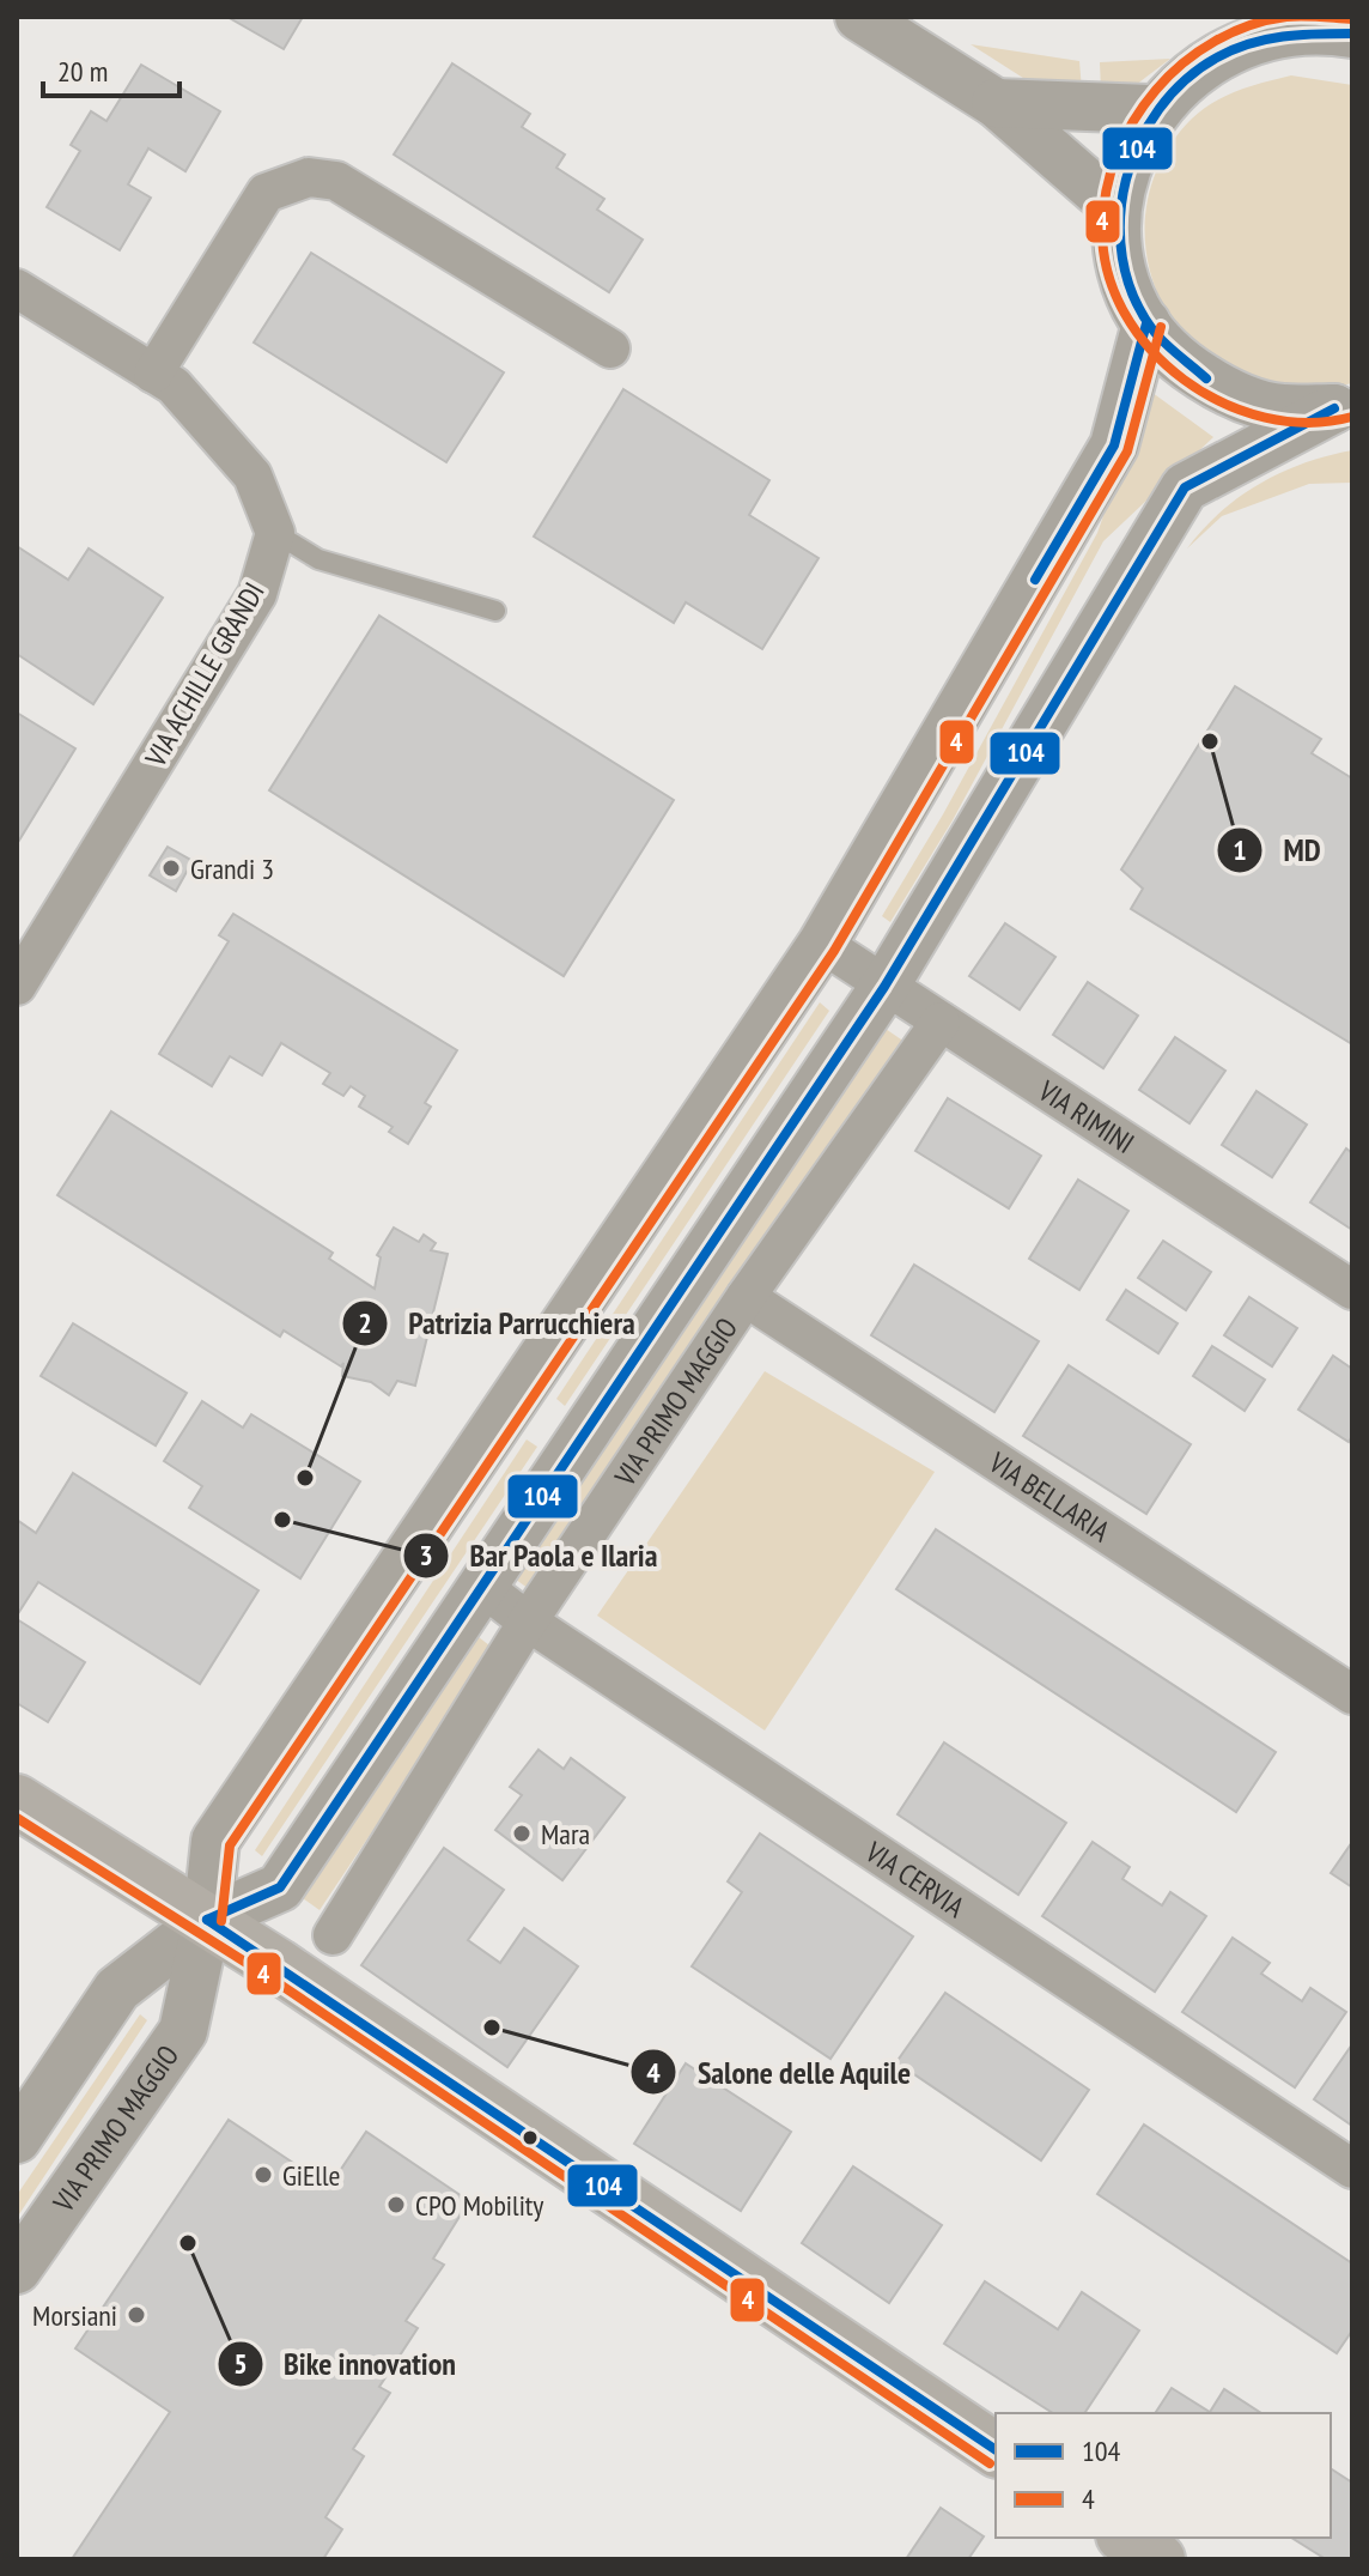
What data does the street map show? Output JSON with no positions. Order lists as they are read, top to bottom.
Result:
{
  "streets": {
    "street": [
      "VIA ACHILLE GRANDI",
      "VIA RIMINI",
      "VIA PRIMO MAGGIO",
      "VIA BELLARIA",
      "VIA CERVIA"
    ]
  },
  "crossings": [
    ["VIA RIMINI", "VIA PRIMO MAGGIO"],
    ["VIA PRIMO MAGGIO", "VIA BELLARIA"],
    ["VIA PRIMO MAGGIO", "VIA CERVIA"]
  ],
  "places": [
    "MD",
    "Grandi 3",
    "Patrizia Parrucchiera",
    "Bar Paola e Ilaria",
    "Mara",
    "Salone delle Aquile",
    "GiElle",
    "CPO Mobility",
    "Bike innovation",
    "Morsiani"
  ],
  "lines": ["transit line 4", "transit line 104"],
  "legend": ["104", "4"],
  "scale_bar": "20 m"
}
